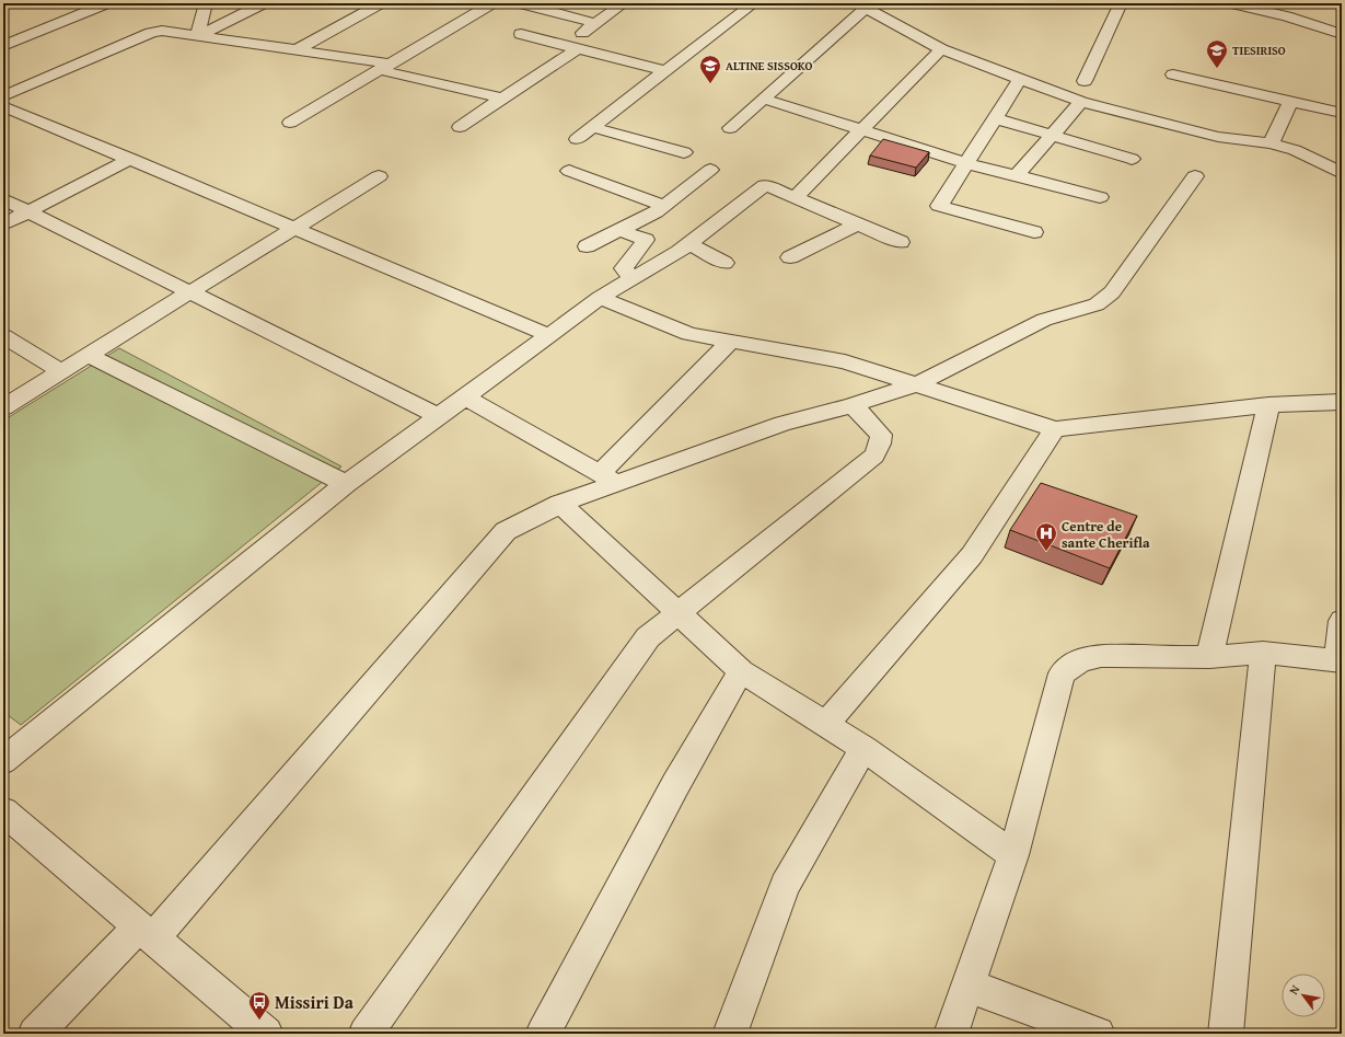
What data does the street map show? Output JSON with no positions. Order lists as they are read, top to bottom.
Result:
{
  "places": {
    "school or university": ["TIESIRISO", "ALTINE SISSOKO"],
    "hospital": ["Centre de sante Cherifla"],
    "bus stop": ["Missiri Da"]
  },
  "north": "top left"
}
